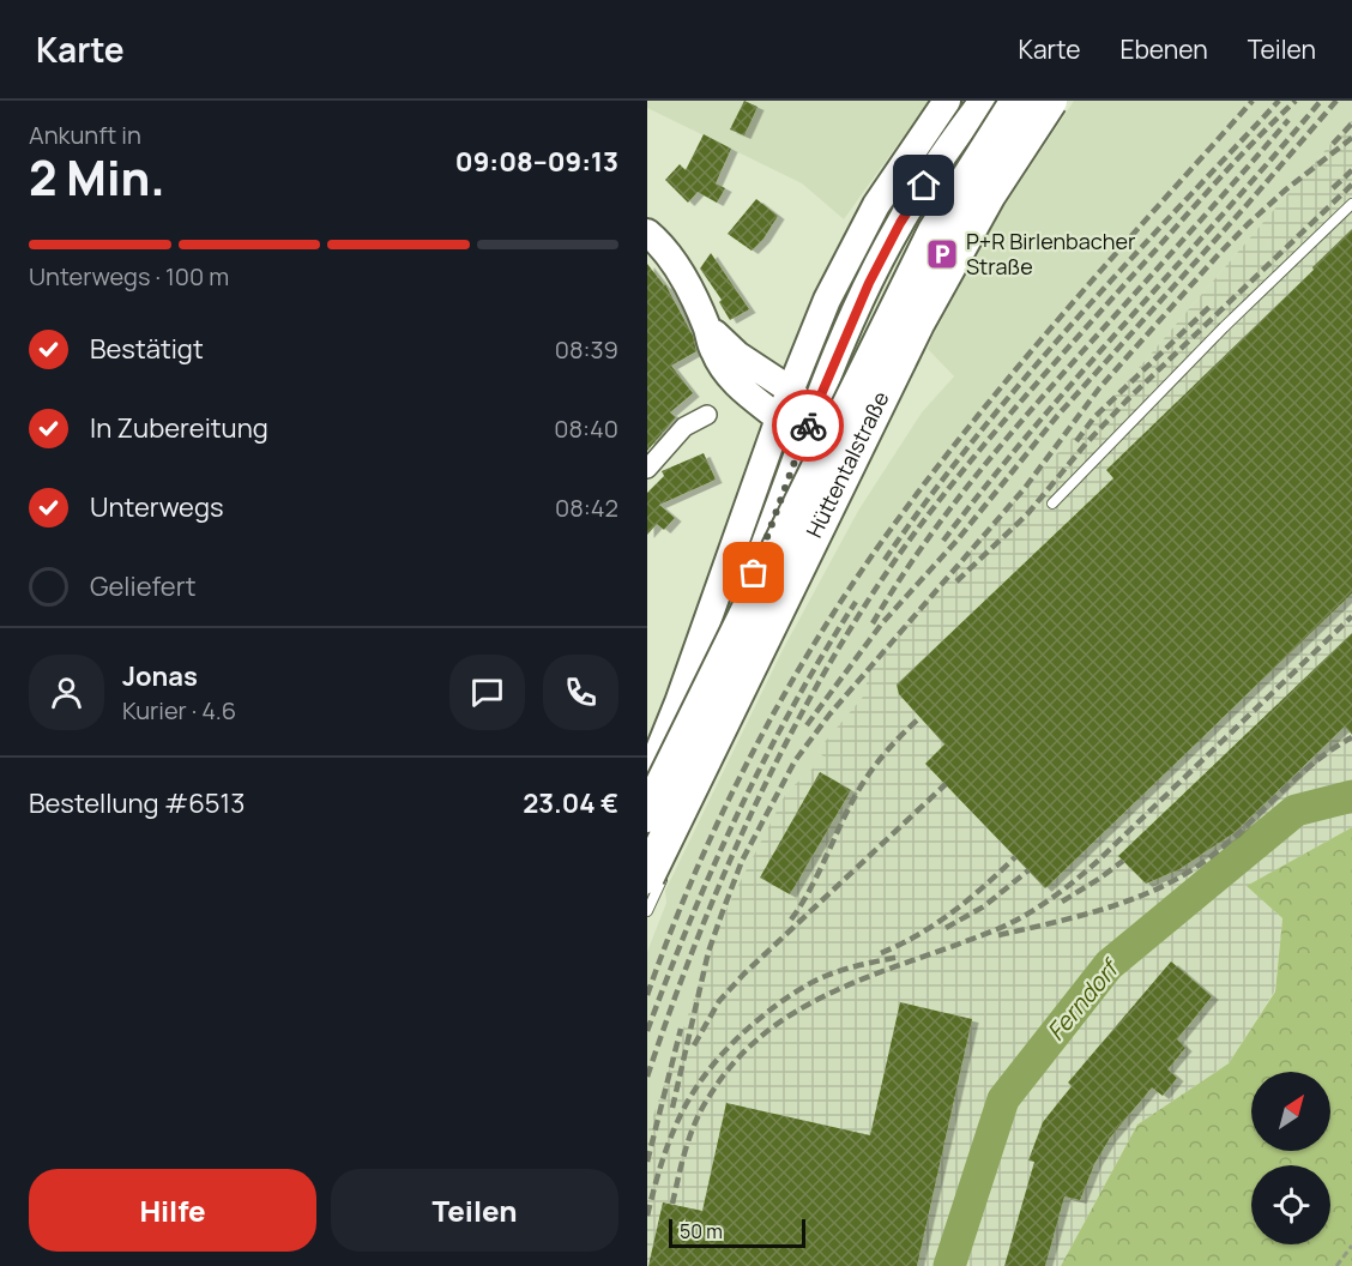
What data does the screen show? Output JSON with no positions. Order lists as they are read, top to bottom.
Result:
{
  "streets": {
    "highway": ["Hüttentalstraße"]
  },
  "water": ["Ferndorf"],
  "places": {
    "parking": ["P+R Birlenbacher Straße"]
  },
  "scale_bar": "50 m",
  "north": "top right",
  "page": {
    "header": "Karte",
    "nav": ["Karte", "Ebenen", "Teilen"],
    "heading": ["2 Min.", "Ankunft in", "09:08–09:13"],
    "panel": [
      "Jonas",
      "Kurier · 4.6",
      "Bestellung #6513",
      "23.04 €"
    ],
    "bar": "Unterwegs · 100 m",
    "list": [
      ["Bestätigt", "08:39"],
      ["In Zubereitung", "08:40"],
      ["Unterwegs", "08:42"],
      "Geliefert"
    ],
    "buttons": ["Hilfe", "Teilen"],
    "scale": "50 m"
  }
}
